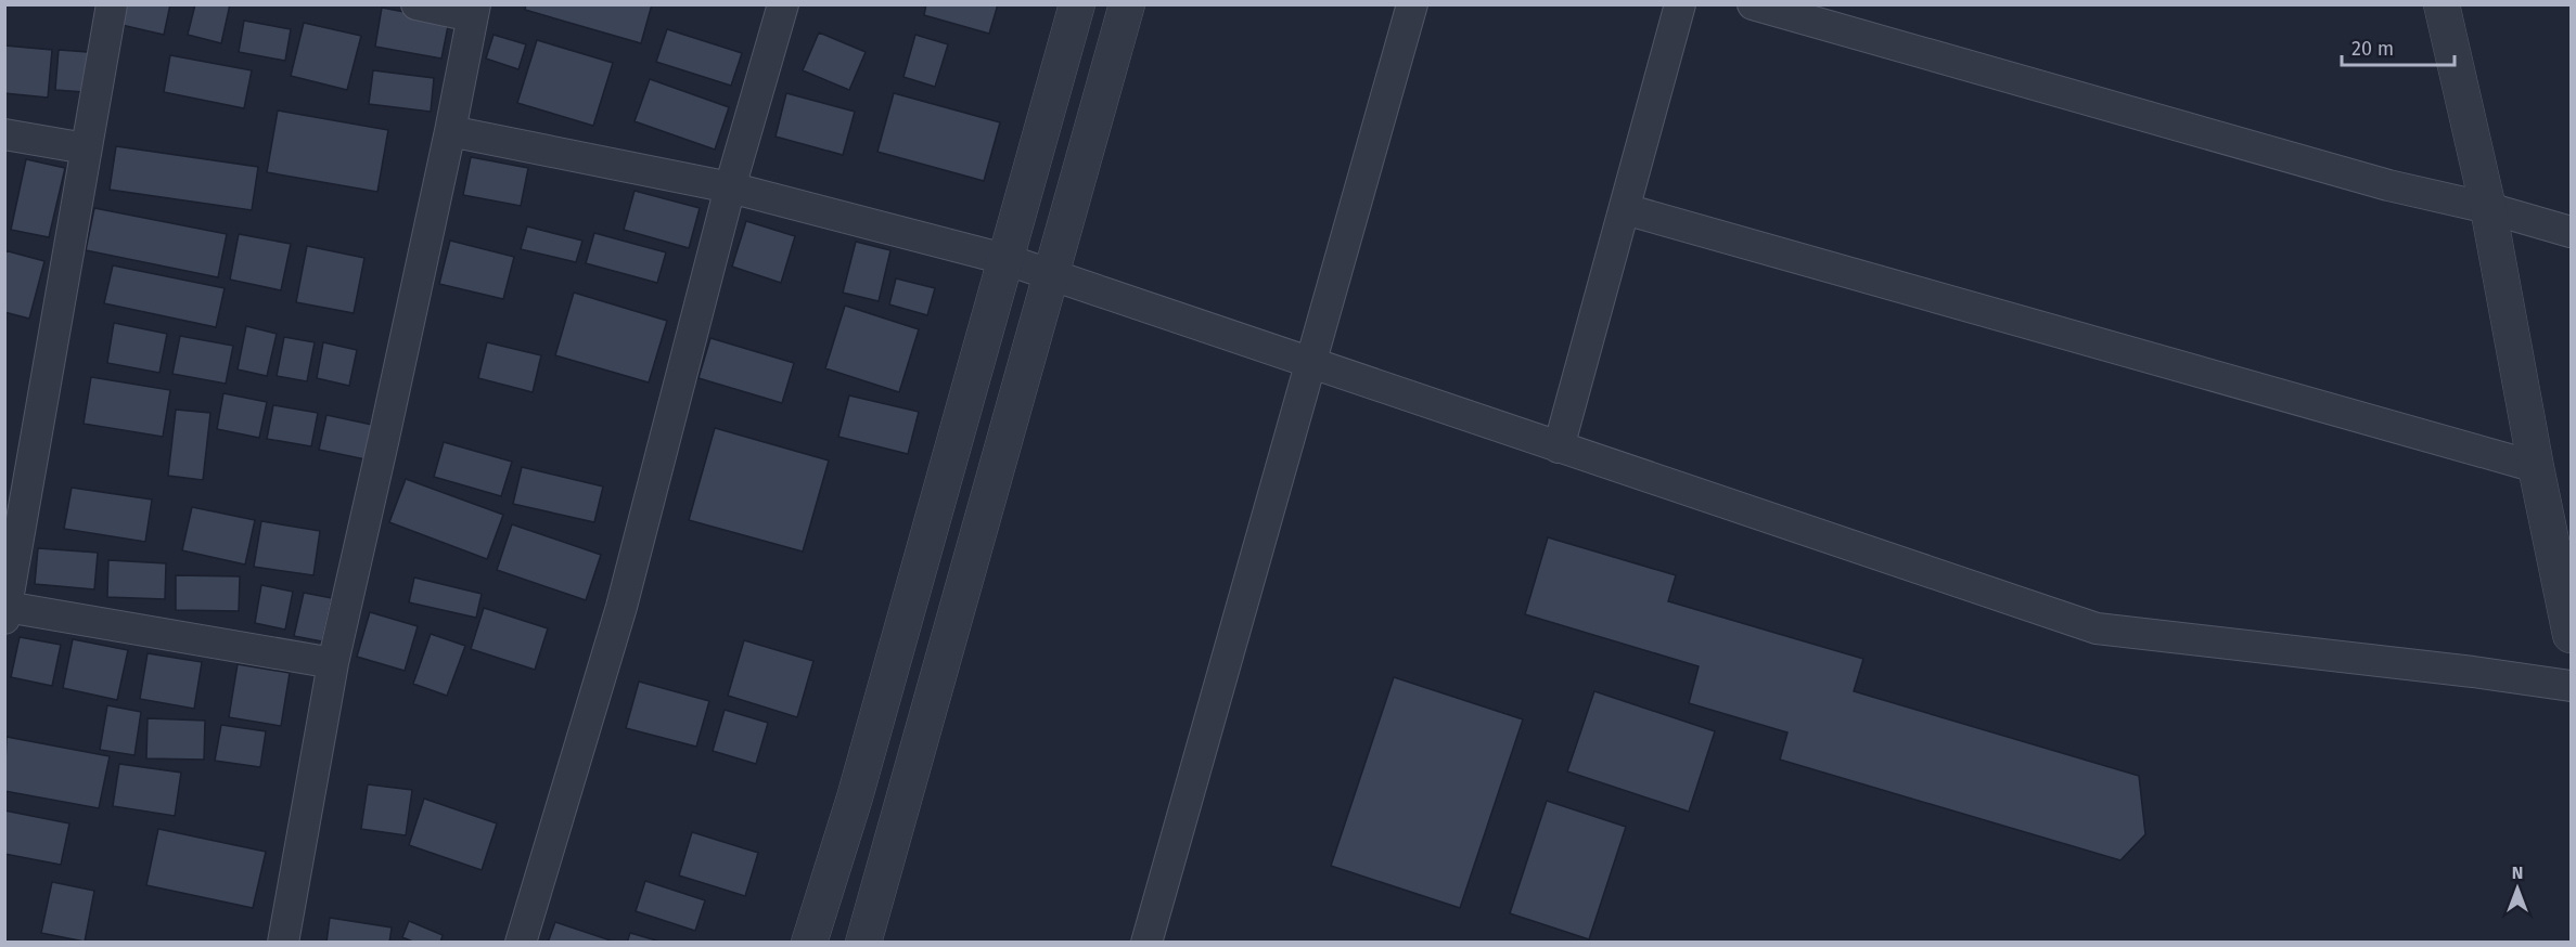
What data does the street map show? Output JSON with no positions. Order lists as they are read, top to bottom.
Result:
{
  "scale_bar": "20 m",
  "north": "top"
}
